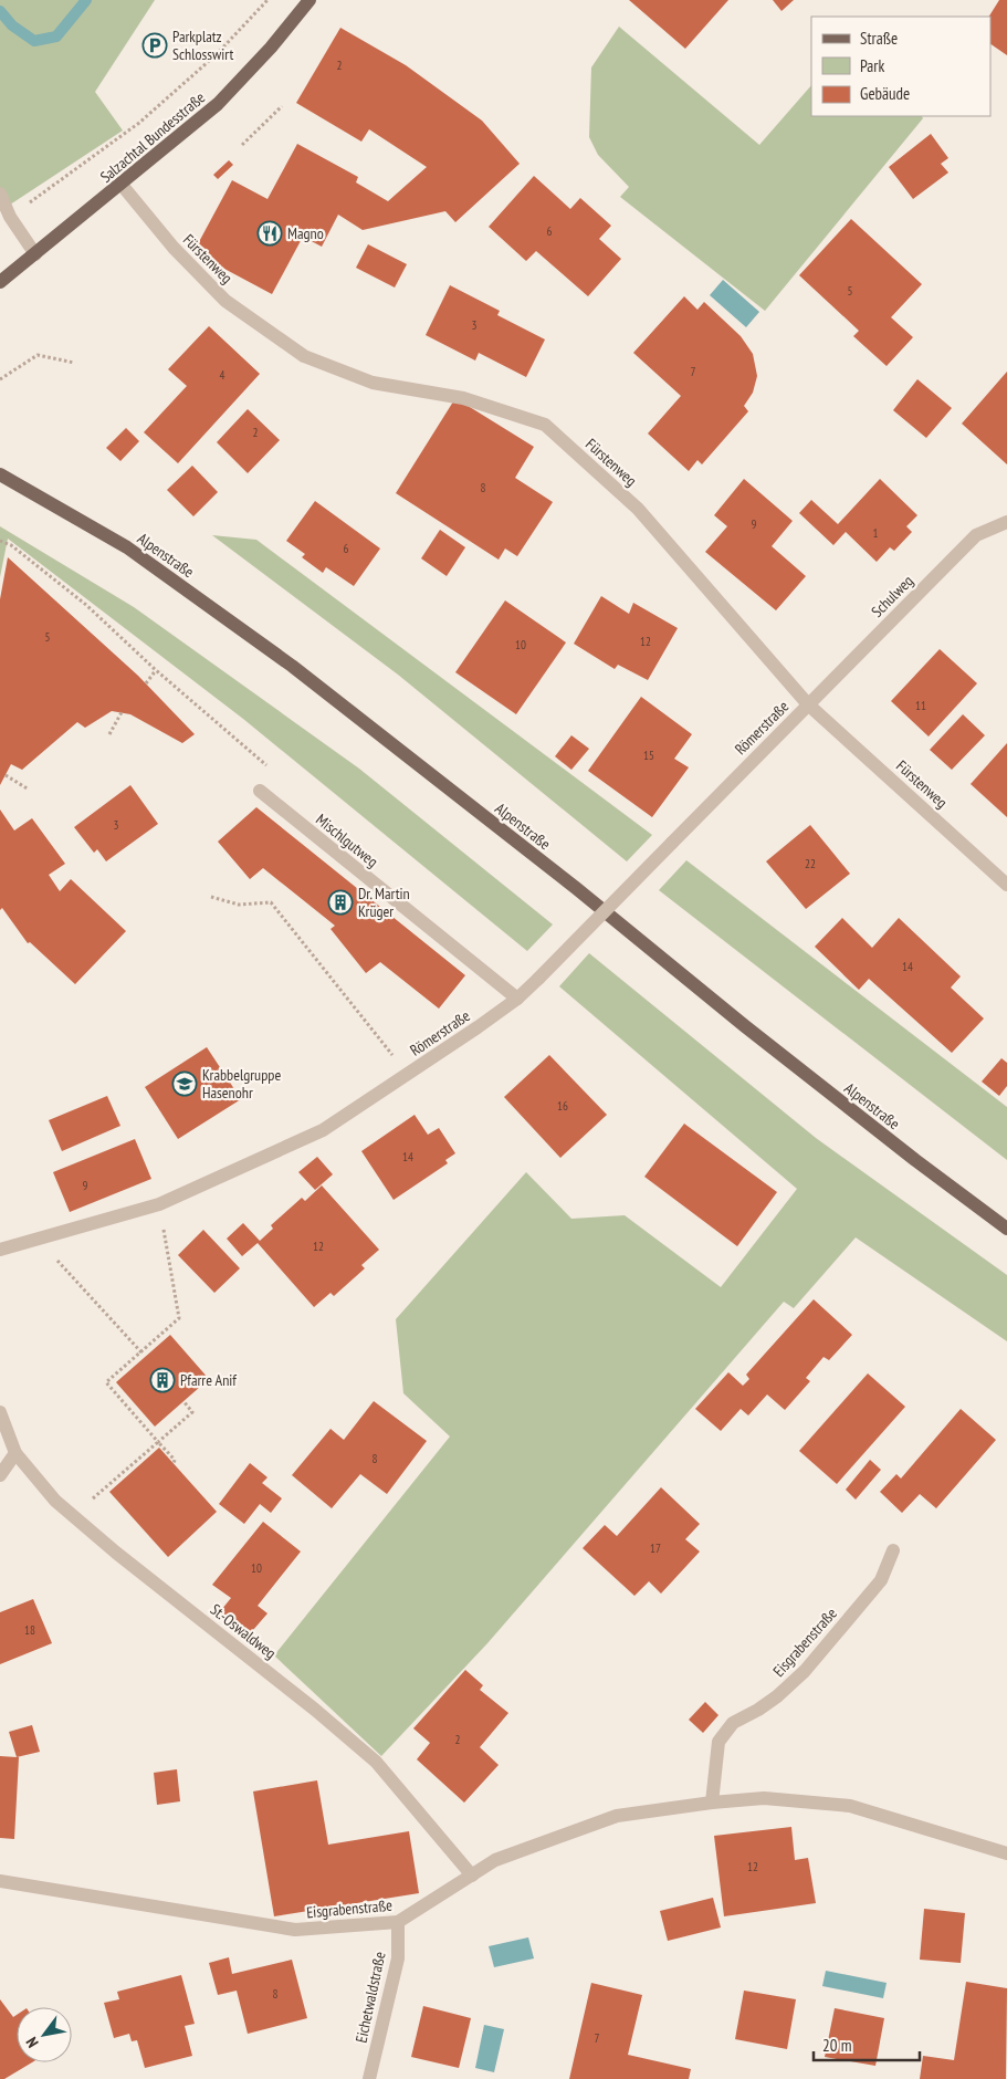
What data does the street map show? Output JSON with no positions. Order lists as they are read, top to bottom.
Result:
{
  "streets": {
    "main road": ["Salzachtal Bundesstraße", "Alpenstraße"],
    "street": [
      "Fürstenweg",
      "Schulweg",
      "Römerstraße",
      "Mischlgutweg",
      "St.-Oswaldweg",
      "Eisgrabenstraße",
      "Eichetwaldstraße"
    ]
  },
  "crossings": [
    ["Salzachtal Bundesstraße", "Fürstenweg"],
    ["Fürstenweg", "Schulweg"],
    ["Fürstenweg", "Römerstraße"],
    ["Schulweg", "Römerstraße"],
    ["Römerstraße", "Mischlgutweg"],
    ["St.-Oswaldweg", "Eisgrabenstraße"],
    ["Eisgrabenstraße", "Eichetwaldstraße"]
  ],
  "places": {
    "parking": ["Parkplatz Schlosswirt"],
    "restaurant": ["Magno"],
    "building": ["Dr. Martin Krüger", "Pfarre Anif"],
    "school or university": ["Krabbelgruppe Hasenohr"]
  },
  "house_numbers": [
    "2",
    "6",
    "5",
    "3",
    "7",
    "4",
    "2",
    "8",
    "9",
    "1",
    "6",
    "5",
    "12",
    "10",
    "11",
    "15",
    "3",
    "22",
    "14",
    "16",
    "14",
    "9",
    "12",
    "8",
    "17",
    "10",
    "18",
    "2",
    "12",
    "8",
    "7"
  ],
  "legend": ["Straße", "Park", "Gebäude"],
  "scale_bar": "20 m",
  "north": "bottom left"
}
